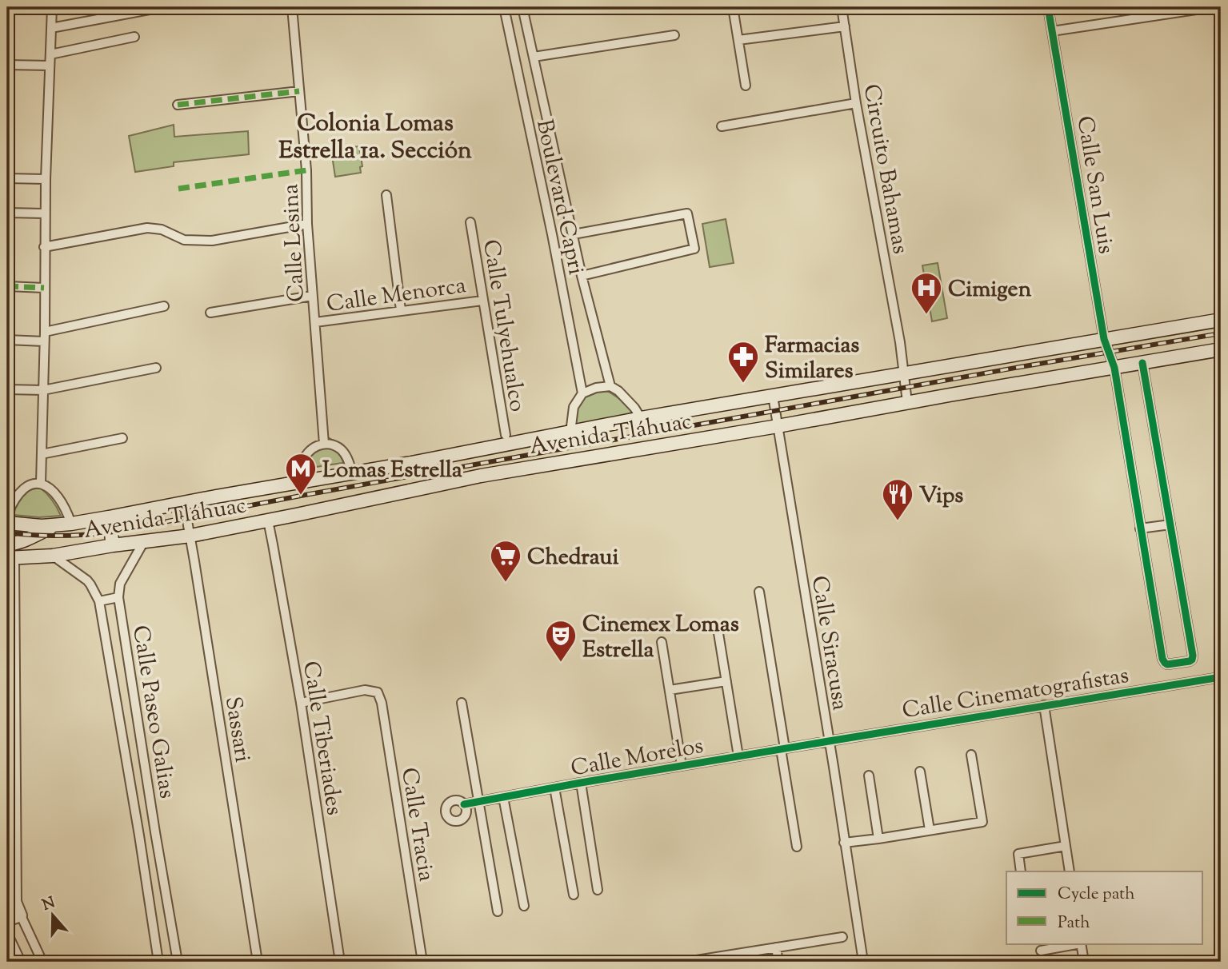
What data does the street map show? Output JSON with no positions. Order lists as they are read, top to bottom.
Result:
{
  "streets": {
    "main road": ["Avenida Tláhuac"],
    "street": [
      "Circuito Bahamas",
      "Calle San Luis",
      "Boulevard Capri",
      "Calle Lesina",
      "Calle Menorca",
      "Calle Tulyehualco",
      "Calle Siracusa",
      "Calle Cinematografistas",
      "Calle Paseo Galias",
      "Sassari",
      "Calle Tiberiades",
      "Calle Morelos",
      "Calle Tracia"
    ]
  },
  "crossings": [
    ["Circuito Bahamas", "Avenida Tláhuac"],
    ["Calle San Luis", "Avenida Tláhuac"],
    ["Calle Lesina", "Calle Menorca"],
    ["Calle Menorca", "Calle Tulyehualco"],
    ["Avenida Tláhuac", "Calle Siracusa"],
    ["Avenida Tláhuac", "Calle Paseo Galias"],
    ["Avenida Tláhuac", "Sassari"],
    ["Avenida Tláhuac", "Calle Tiberiades"],
    ["Calle Siracusa", "Calle Cinematografistas"],
    ["Calle Cinematografistas", "Calle Morelos"],
    ["Calle Tiberiades", "Calle Tracia"]
  ],
  "districts": ["Colonia Lomas Estrella 1a. Sección"],
  "places": {
    "hospital": ["Cimigen"],
    "pharmacy": ["Farmacias Similares"],
    "metro station": ["Lomas Estrella"],
    "restaurant": ["Vips"],
    "supermarket": ["Chedraui"],
    "theatre": ["Cinemex Lomas Estrella"]
  },
  "legend": ["Cycle path", "Path"],
  "north": "top"
}
